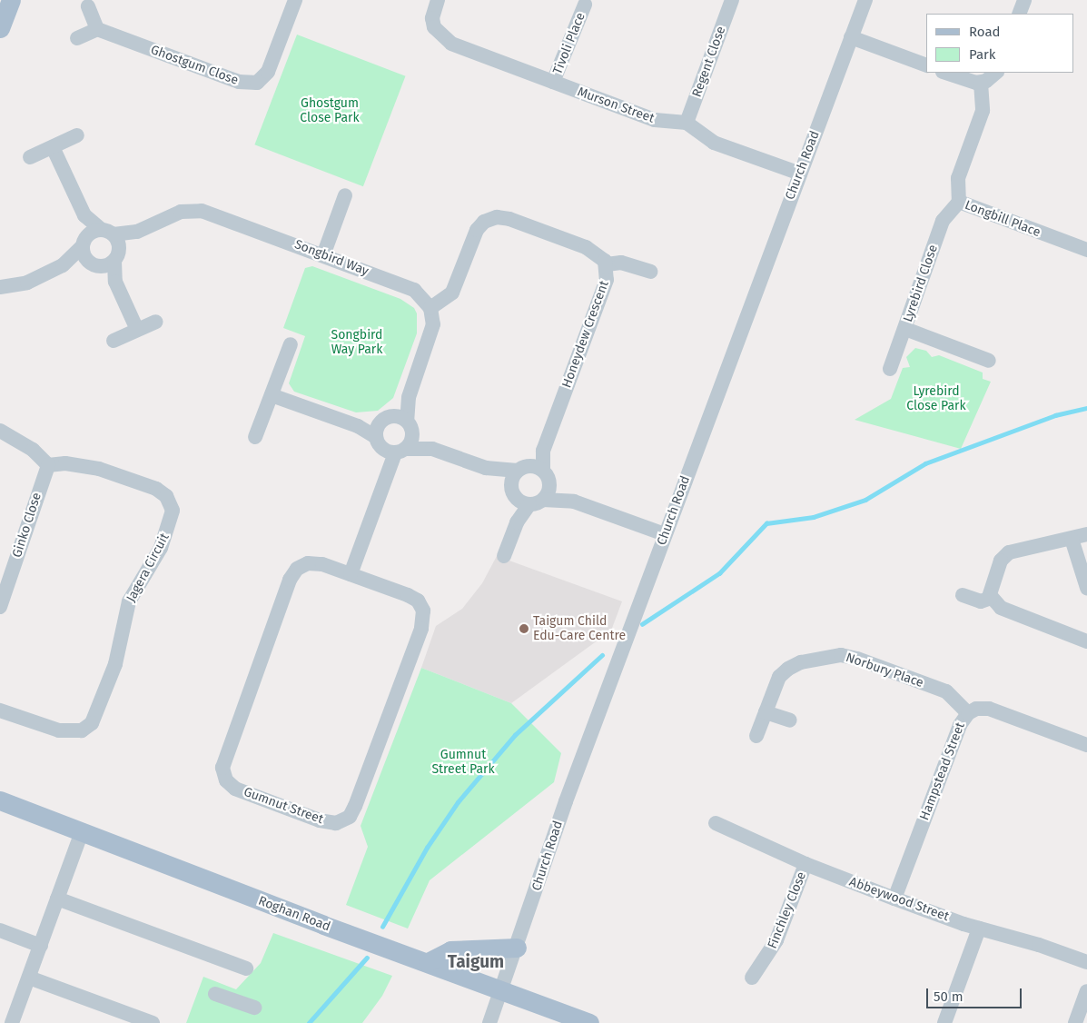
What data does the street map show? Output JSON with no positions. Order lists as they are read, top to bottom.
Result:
{
  "streets": {
    "main road": ["Roghan Road"],
    "street": [
      "Tivoli Place",
      "Regent Close",
      "Ghostgum Close",
      "Murson Street",
      "Church Road",
      "Longbill Place",
      "Songbird Way",
      "Lyrebird Close",
      "Honeydew Crescent",
      "Ginko Close",
      "Jagera Circuit",
      "Norbury Place",
      "Hampstead Street",
      "Gumnut Street",
      "Abbeywood Street",
      "Finchley Close"
    ]
  },
  "crossings": [
    ["Tivoli Place", "Murson Street"],
    ["Regent Close", "Murson Street"],
    ["Church Road", "Roghan Road"],
    ["Longbill Place", "Lyrebird Close"],
    ["Songbird Way", "Honeydew Crescent"],
    ["Ginko Close", "Jagera Circuit"],
    ["Norbury Place", "Hampstead Street"],
    ["Hampstead Street", "Abbeywood Street"],
    ["Abbeywood Street", "Finchley Close"]
  ],
  "districts": ["Taigum"],
  "parks": [
    "Ghostgum Close Park",
    "Songbird Way Park",
    "Lyrebird Close Park",
    "Gumnut Street Park"
  ],
  "places": ["Taigum Child Edu-Care Centre"],
  "legend": ["Road", "Park"],
  "scale_bar": "50 m"
}
